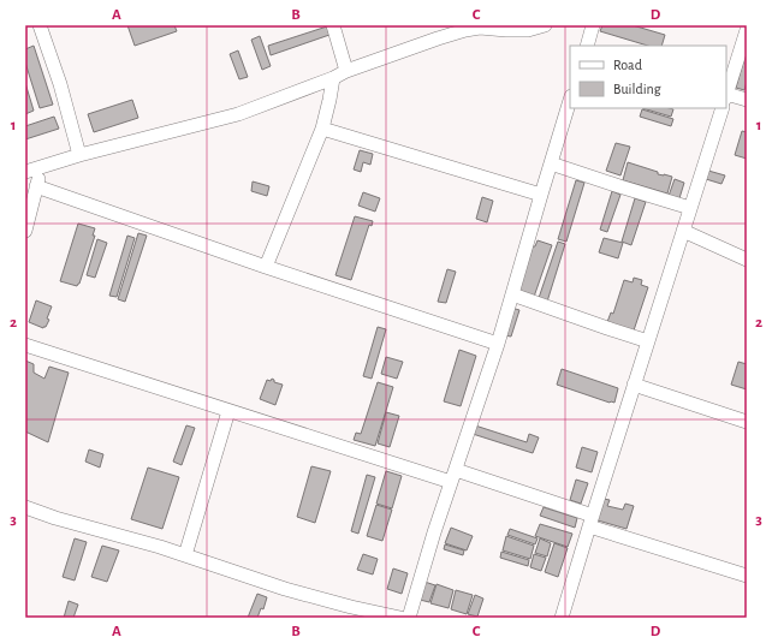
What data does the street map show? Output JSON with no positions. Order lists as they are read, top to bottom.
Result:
{
  "legend": ["Road", "Building"],
  "grid": {
    "columns": [
      "A",
      "B",
      "C",
      "D"
    ],
    "rows": ["1", "2", "3"]
  }
}
